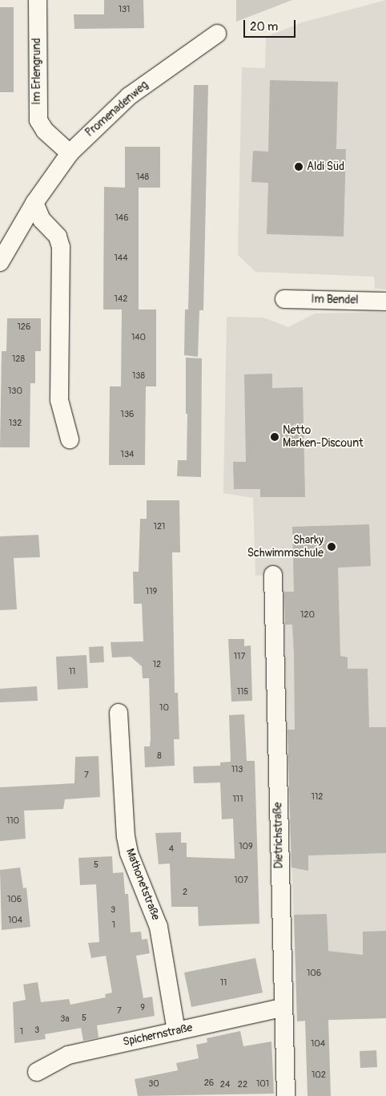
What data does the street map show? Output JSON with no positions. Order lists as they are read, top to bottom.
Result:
{
  "streets": {
    "street": [
      "Im Erlengrund",
      "Promenadenweg",
      "Im Bendel",
      "Dietrichstraße",
      "Mathonetstraße",
      "Spichernstraße"
    ]
  },
  "crossings": [
    ["Im Erlengrund", "Promenadenweg"],
    ["Dietrichstraße", "Spichernstraße"],
    ["Mathonetstraße", "Spichernstraße"]
  ],
  "places": ["Aldi Süd", "Netto Marken-Discount", "Sharky Schwimmschule"],
  "house_numbers": [
    "131",
    "148",
    "146",
    "144",
    "142",
    "126",
    "140",
    "128",
    "138",
    "130",
    "136",
    "132",
    "134",
    "121",
    "119",
    "120",
    "117",
    "12",
    "11",
    "115",
    "10",
    "8",
    "113",
    "7",
    "112",
    "111",
    "110",
    "109",
    "4",
    "5",
    "107",
    "2",
    "106",
    "3",
    "104",
    "1",
    "106",
    "11",
    "9",
    "7",
    "5",
    "3a",
    "3",
    "1",
    "104",
    "102",
    "26",
    "30",
    "101",
    "24",
    "22"
  ],
  "scale_bar": "20 m"
}
